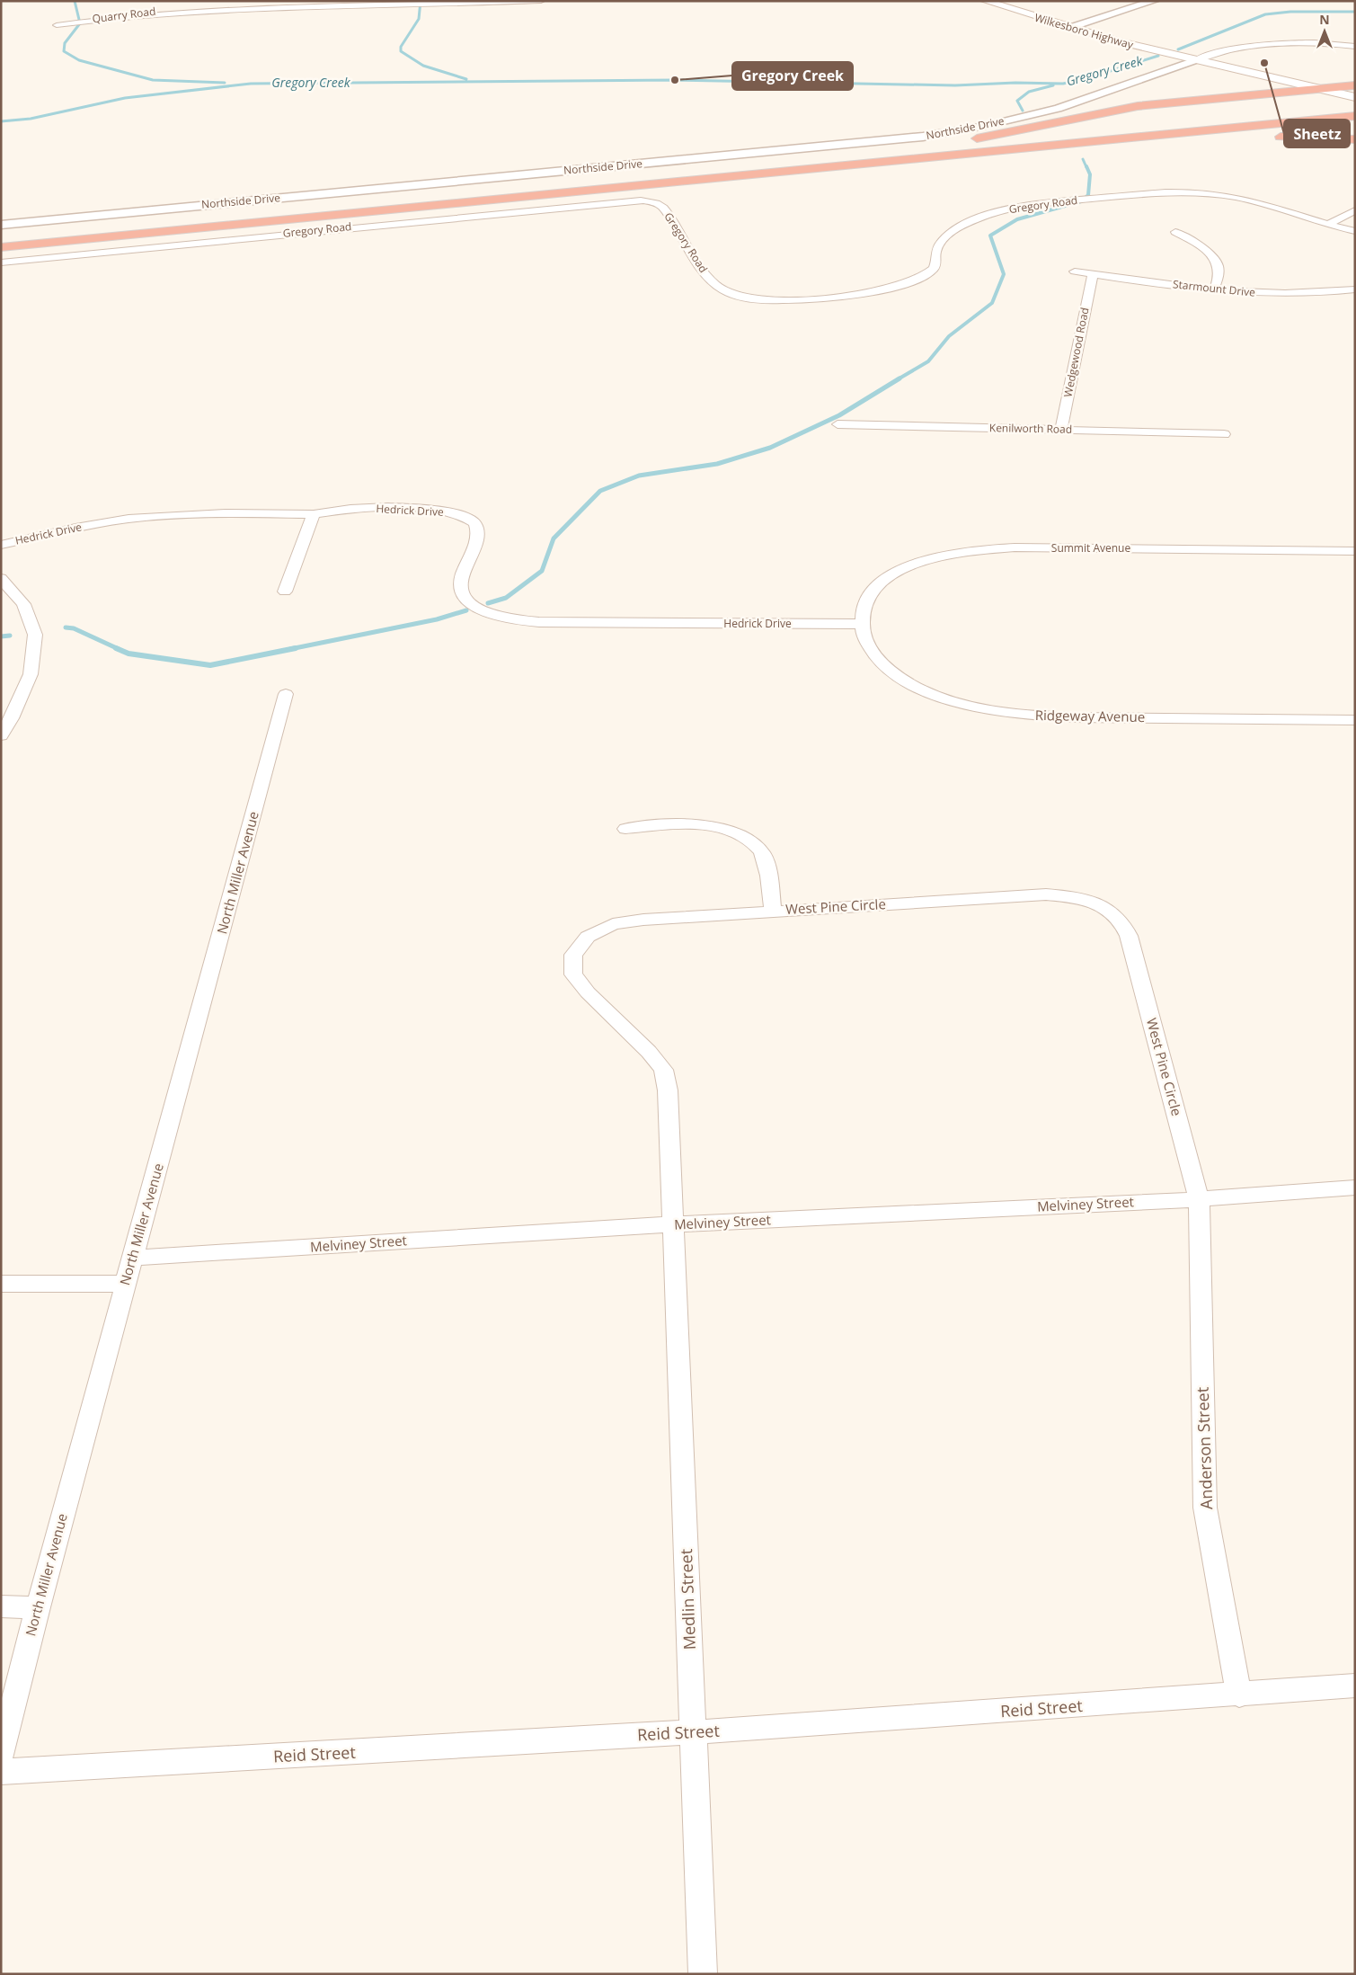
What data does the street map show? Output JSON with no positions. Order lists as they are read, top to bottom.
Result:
{
  "streets": {
    "main road": ["Wilkesboro Highway"],
    "street": [
      "Quarry Road",
      "Northside Drive",
      "Gregory Road",
      "Starmount Drive",
      "Wedgewood Road",
      "Kenilworth Road",
      "Hedrick Drive",
      "Summit Avenue",
      "Ridgeway Avenue",
      "North Miller Avenue",
      "West Pine Circle",
      "Melviney Street",
      "Anderson Street",
      "Medlin Street",
      "Reid Street"
    ]
  },
  "crossings": [
    ["Wilkesboro Highway", "Northside Drive"],
    ["Starmount Drive", "Wedgewood Road"],
    ["Wedgewood Road", "Kenilworth Road"],
    ["Hedrick Drive", "Summit Avenue"],
    ["Hedrick Drive", "Ridgeway Avenue"],
    ["Summit Avenue", "Ridgeway Avenue"],
    ["North Miller Avenue", "Melviney Street"],
    ["West Pine Circle", "Melviney Street"],
    ["West Pine Circle", "Anderson Street"],
    ["West Pine Circle", "Medlin Street"],
    ["Melviney Street", "Anderson Street"],
    ["Melviney Street", "Medlin Street"],
    ["Anderson Street", "Reid Street"],
    ["Medlin Street", "Reid Street"]
  ],
  "water": ["Gregory Creek"],
  "places": ["Sheetz", "Gregory Creek"],
  "north": "top"
}
